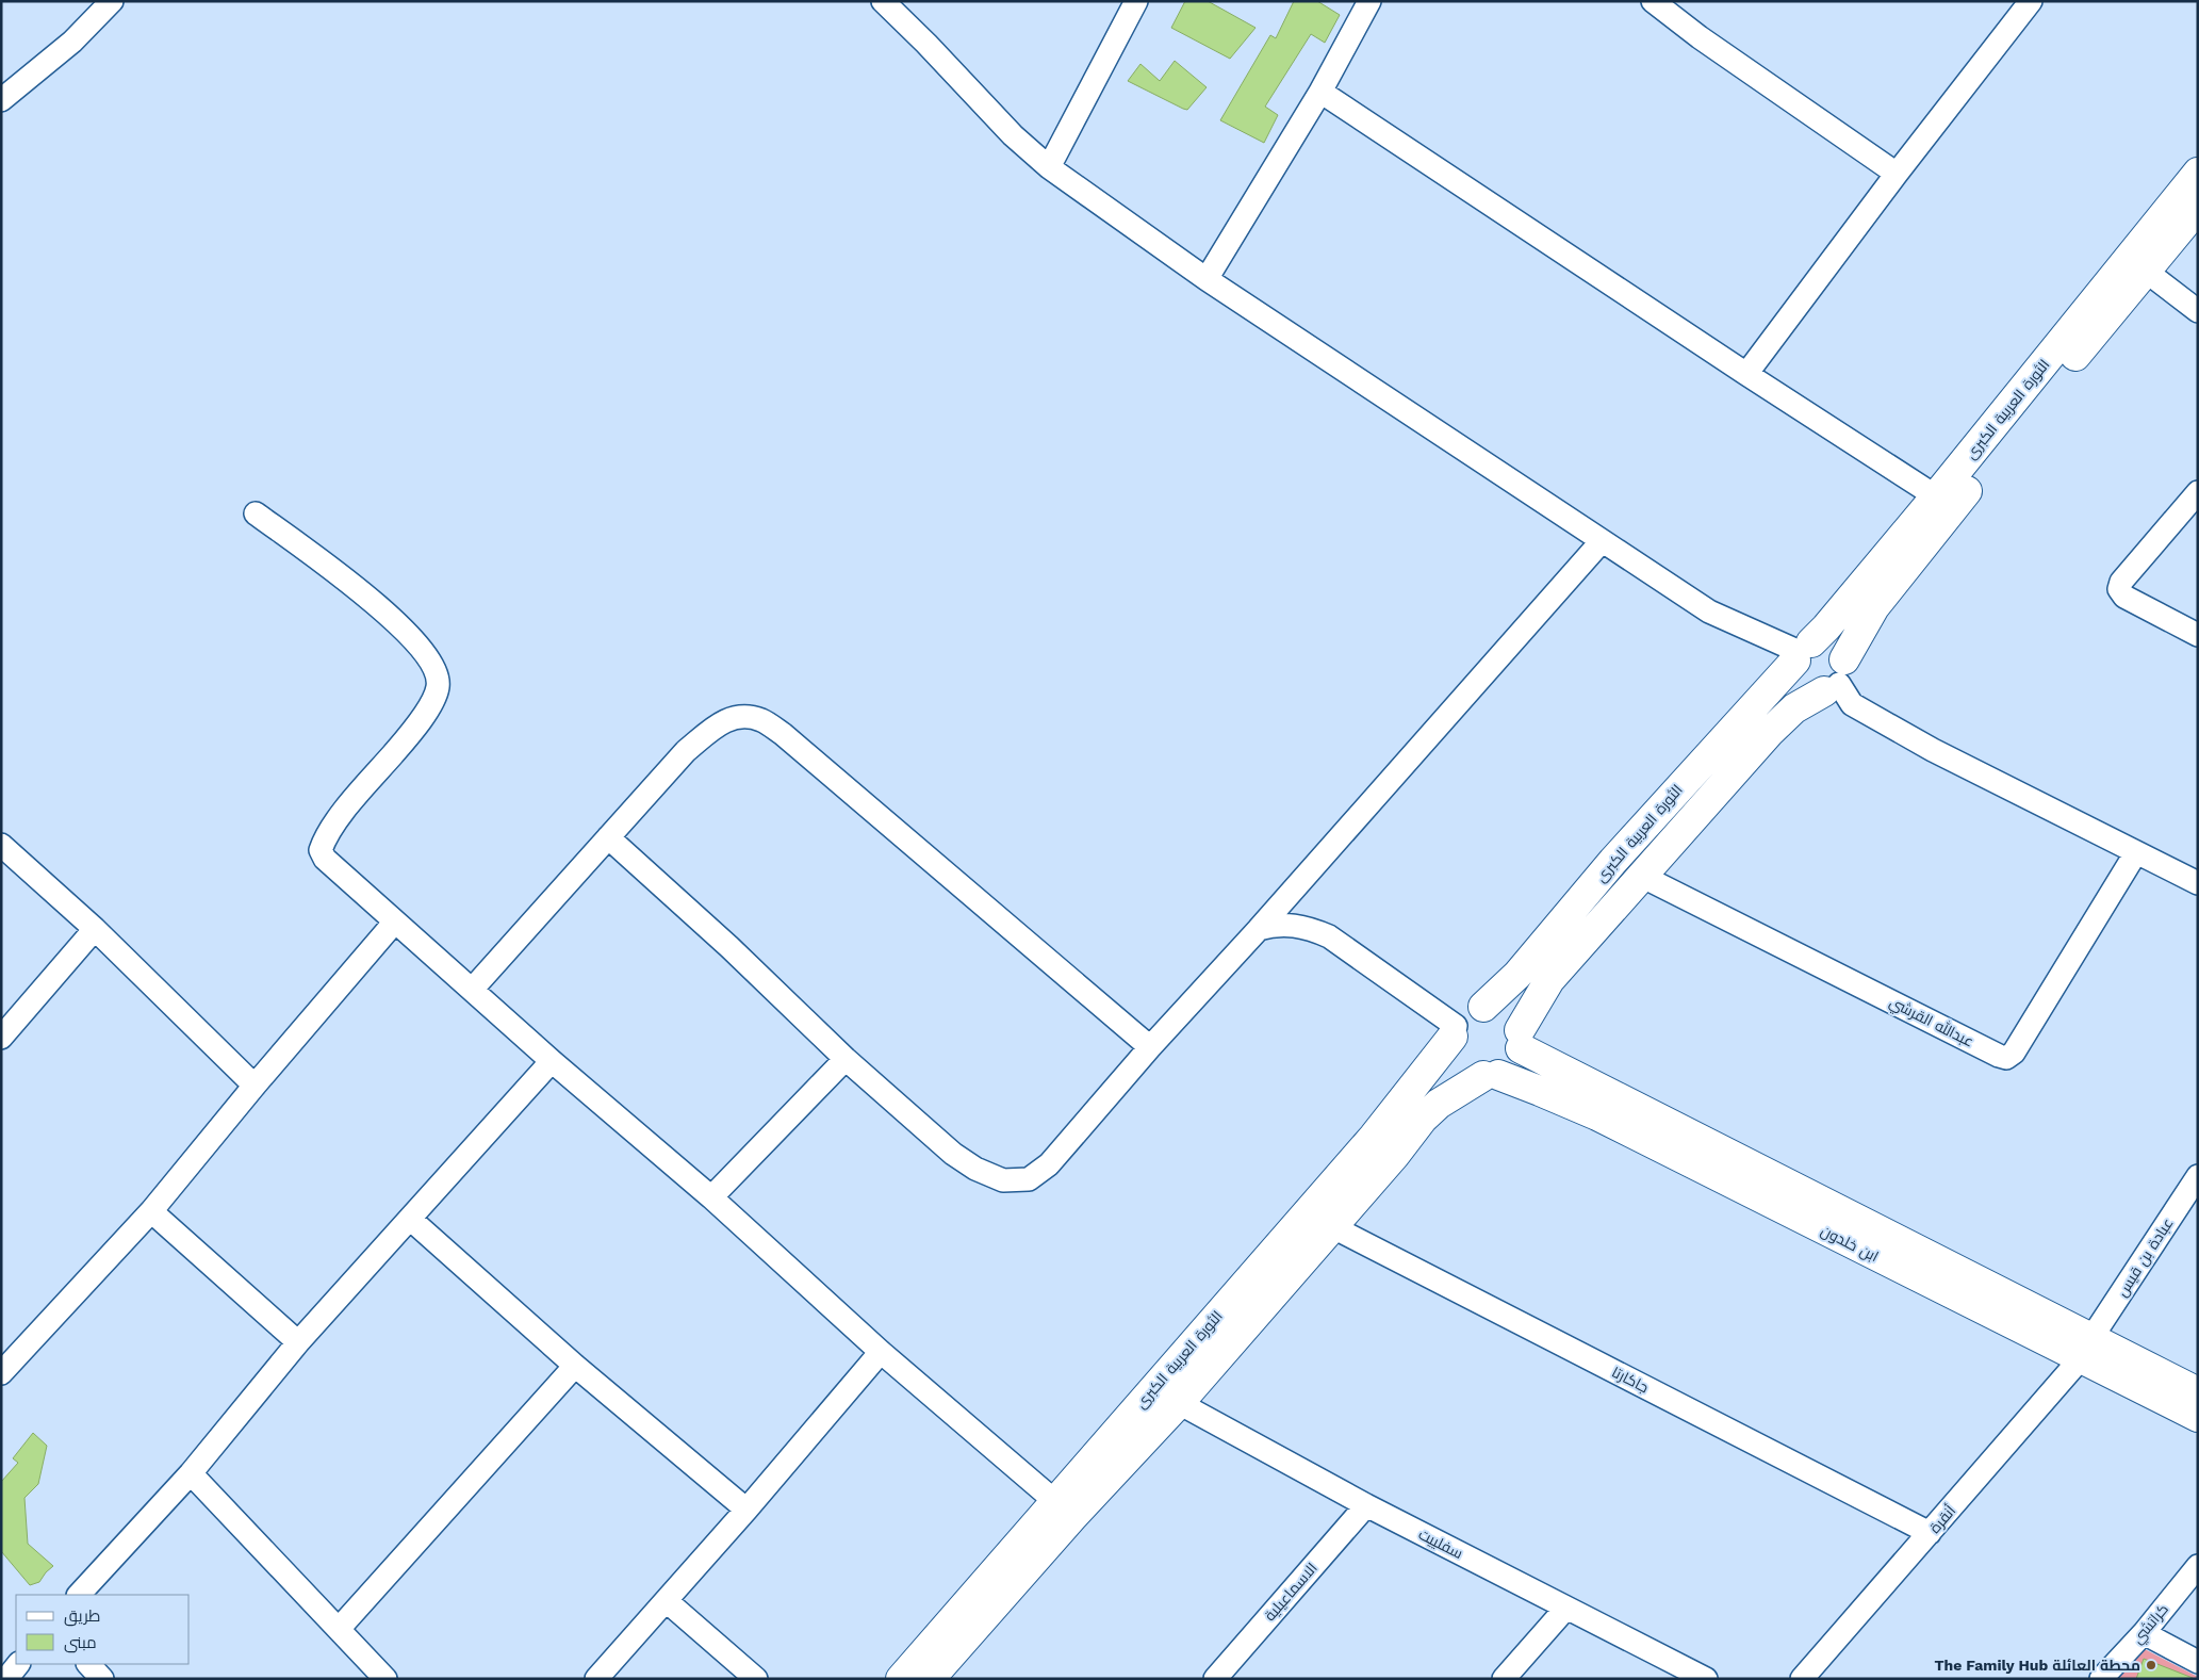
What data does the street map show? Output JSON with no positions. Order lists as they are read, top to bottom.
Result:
{
  "streets": {
    "street": [
      "الثورة العربية الكبرى",
      "عبدالله القرشي",
      "ابن خلدون",
      "عبادة بن قيس",
      "جاكارتا",
      "أنقرة",
      "سفلييت",
      "الاسماعيلية",
      "كراتشي"
    ]
  },
  "crossings": [
    ["الثورة العربية الكبرى", "عبدالله القرشي"],
    ["الثورة العربية الكبرى", "ابن خلدون"],
    ["الثورة العربية الكبرى", "جاكارتا"],
    ["الثورة العربية الكبرى", "سفلييت"],
    ["ابن خلدون", "عبادة بن قيس"],
    ["ابن خلدون", "أنقرة"],
    ["عبادة بن قيس", "أنقرة"],
    ["جاكارتا", "أنقرة"],
    ["سفلييت", "الاسماعيلية"]
  ],
  "places": ["The Family Hub محطة العائلة"],
  "legend": ["طريق", "مبنى"]
}
